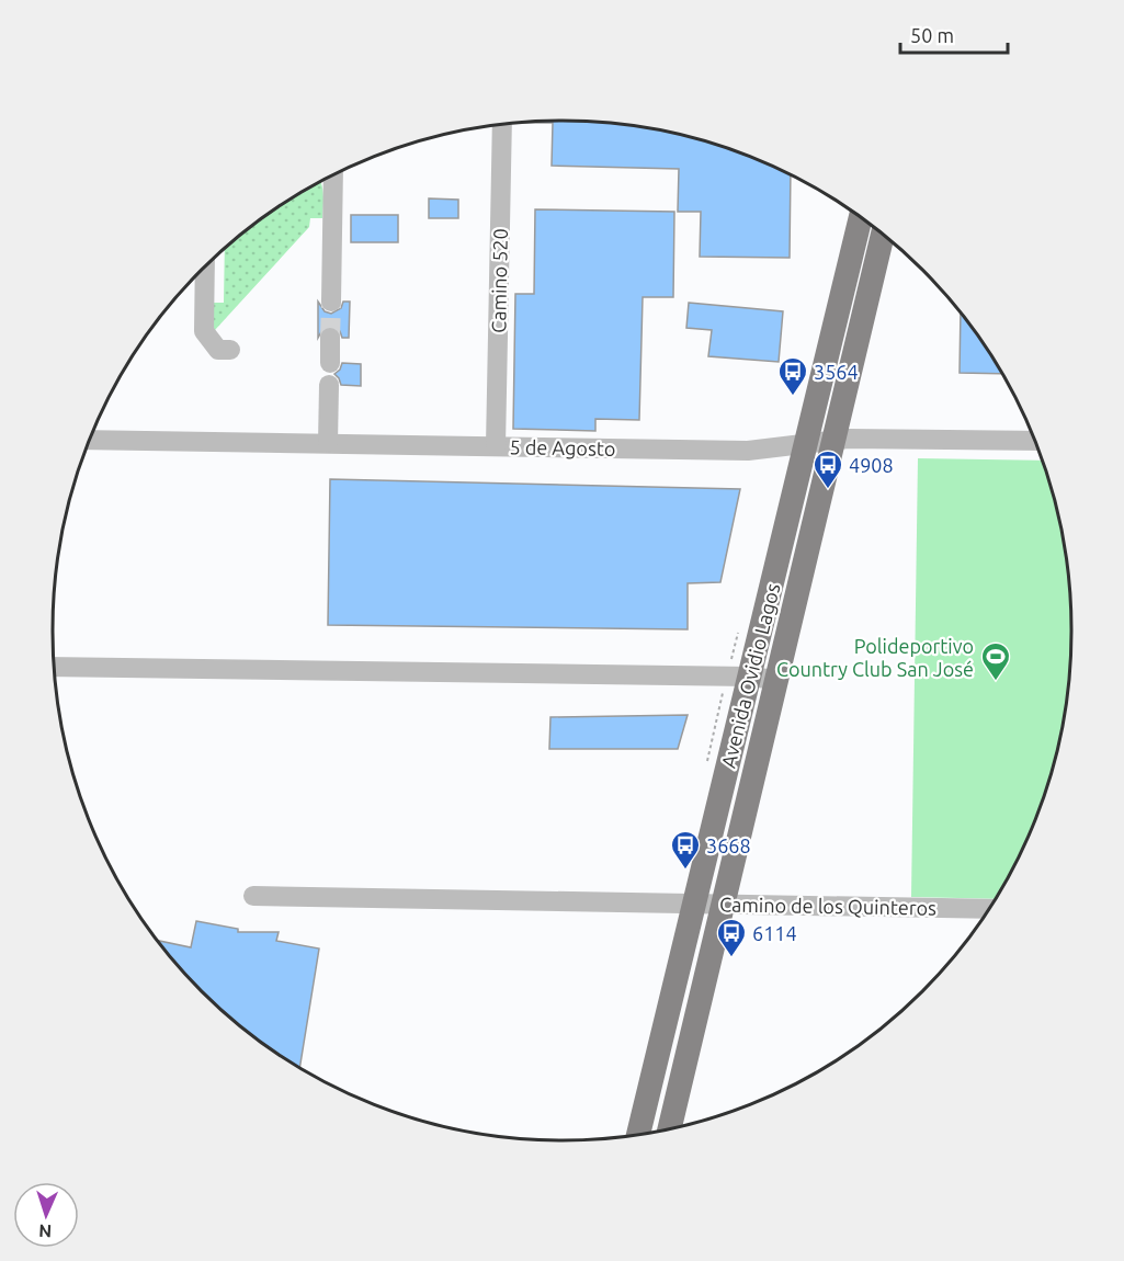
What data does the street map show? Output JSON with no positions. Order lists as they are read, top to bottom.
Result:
{
  "streets": {
    "main road": ["Avenida Ovidio Lagos"],
    "street": ["Camino 520", "5 de Agosto", "Camino de los Quinteros"]
  },
  "crossings": [
    ["Camino 520", "5 de Agosto"],
    ["5 de Agosto", "Avenida Ovidio Lagos"],
    ["Avenida Ovidio Lagos", "Camino de los Quinteros"]
  ],
  "places": {
    "bus stop": [
      "3564",
      "4908",
      "3668",
      "6114"
    ],
    "sports": ["Polideportivo Country Club San José"]
  },
  "scale_bar": "50 m",
  "north": "bottom"
}
